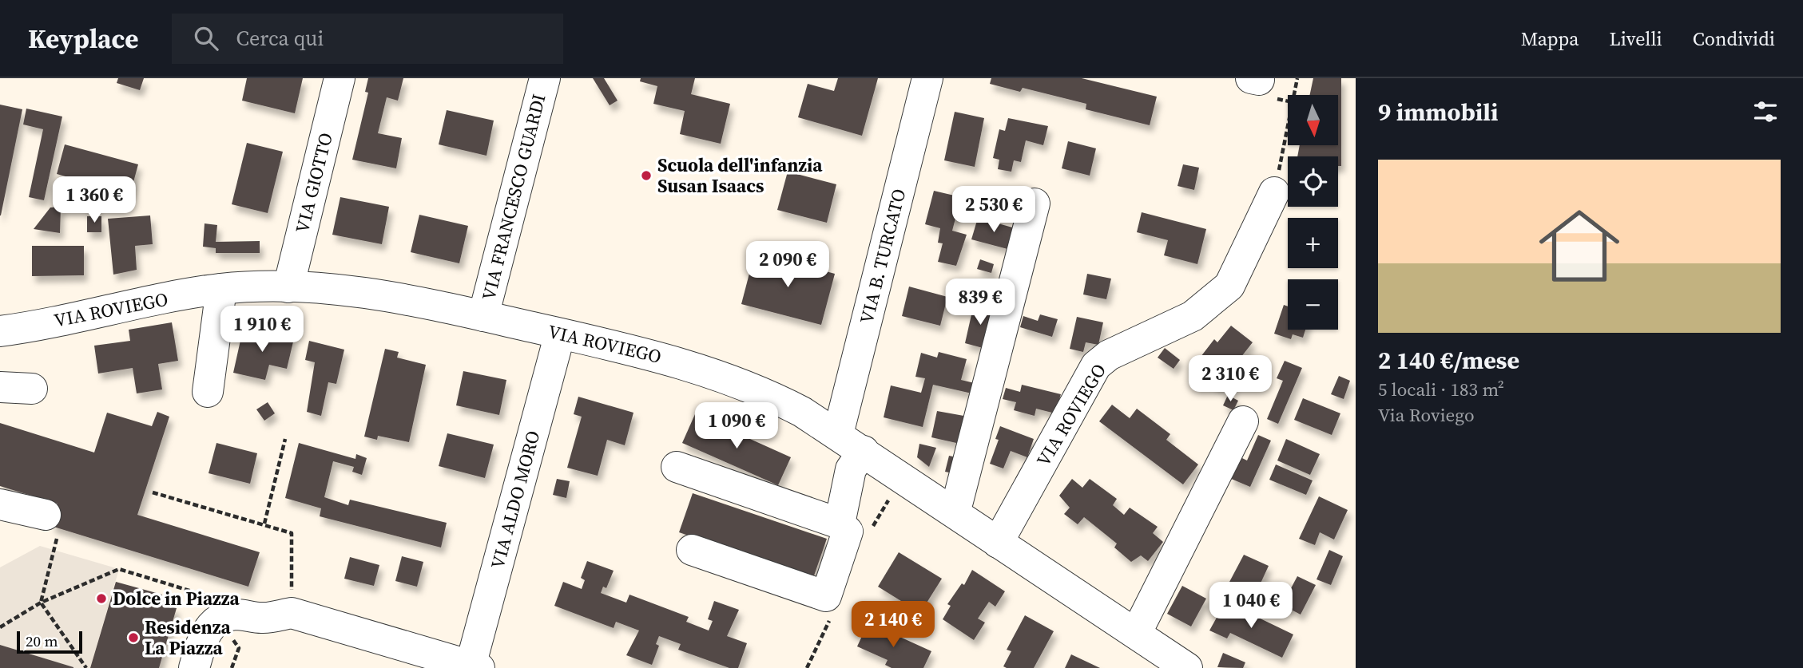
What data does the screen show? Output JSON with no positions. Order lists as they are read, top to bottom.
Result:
{
  "streets": {
    "street": [
      "VIA GIOTTO",
      "VIA FRANCESCO GUARDI",
      "VIA B. TURCATO",
      "VIA ROVIEGO",
      "VIA ALDO MORO"
    ]
  },
  "crossings": [
    ["VIA GIOTTO", "VIA ROVIEGO"],
    ["VIA FRANCESCO GUARDI", "VIA ROVIEGO"],
    ["VIA B. TURCATO", "VIA ROVIEGO"],
    ["VIA ROVIEGO", "VIA ALDO MORO"]
  ],
  "places": ["Scuola dell'infanzia Susan Isaacs", "Dolce in Piazza", "Residenza La Piazza"],
  "scale_bar": "20 m",
  "north": "bottom",
  "page": {
    "header": "Keyplace",
    "search": "Cerca qui",
    "nav": ["Mappa", "Livelli", "Condividi"],
    "heading": "9 immobili",
    "map_buttons": ["+", "−"],
    "list": [
      {
        "name": "2 140 €/mese",
        "note": "5 locali · 183 m² · Via Roviego"
      }
    ],
    "price": [
      "1 360 €",
      "2 530 €",
      "2 090 €",
      "839 €",
      "1 910 €",
      "2 310 €",
      "1 090 €",
      "1 040 €",
      "2 140 €"
    ],
    "scale": "20 m"
  }
}
